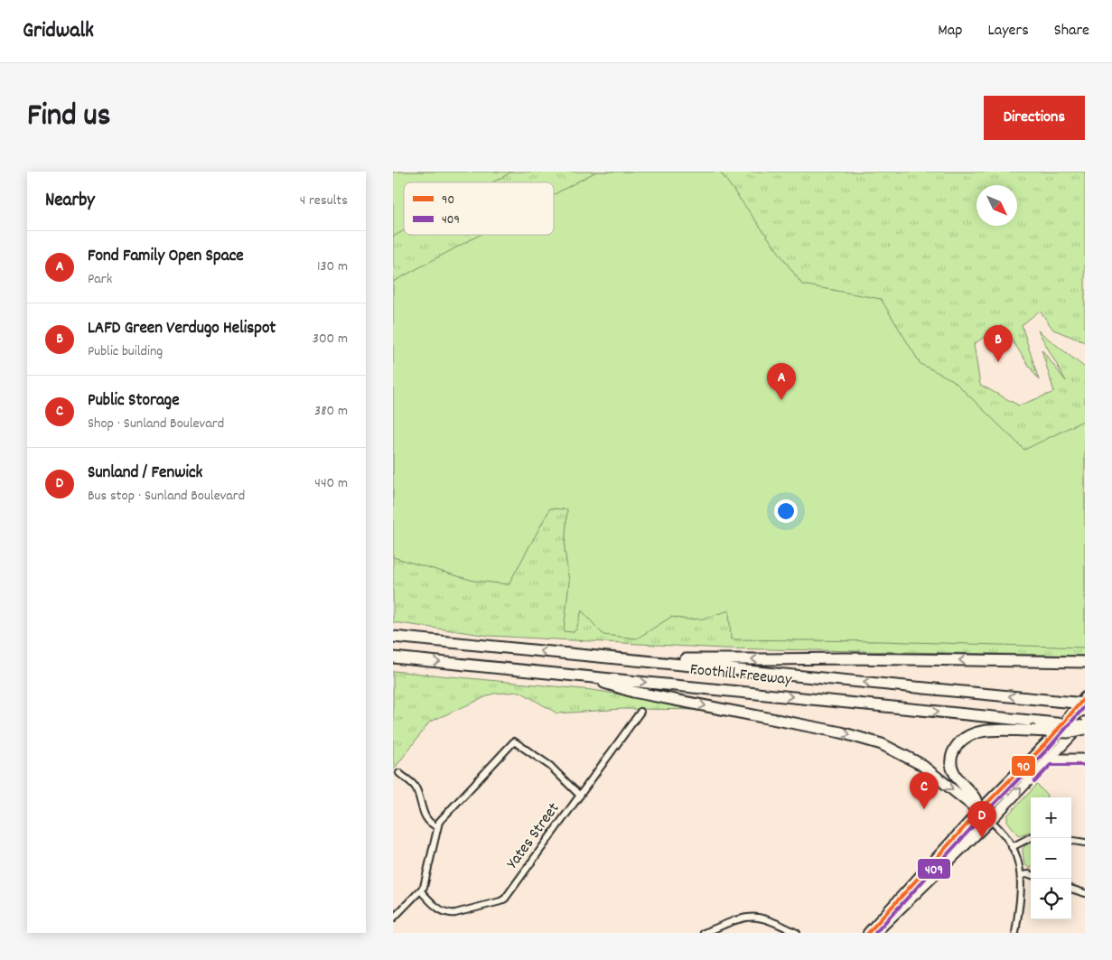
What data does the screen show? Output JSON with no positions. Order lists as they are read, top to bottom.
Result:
{
  "streets": {
    "highway": ["Foothill Freeway"],
    "street": ["Yates Street"]
  },
  "lines": ["transit line 90", "transit line 409"],
  "legend": ["90", "409"],
  "north": "bottom right",
  "page": {
    "header": "Gridwalk",
    "nav": ["Map", "Layers", "Share"],
    "title": "Find us",
    "buttons": "Directions",
    "heading": ["Nearby", "4 results"],
    "list": [
      {
        "mark": "A",
        "name": "Fond Family Open Space",
        "note": "Park",
        "value": "130 m"
      },
      {
        "mark": "B",
        "name": "LAFD Green Verdugo Helispot",
        "note": "Public building",
        "value": "300 m"
      },
      {
        "mark": "C",
        "name": "Public Storage",
        "note": "Shop · Sunland Boulevard",
        "value": "380 m"
      },
      {
        "mark": "D",
        "name": "Sunland / Fenwick",
        "note": "Bus stop · Sunland Boulevard",
        "value": "440 m"
      }
    ],
    "pins": [
      "B",
      "A",
      "C",
      "D"
    ],
    "map_buttons": ["+", "−"]
  }
}
